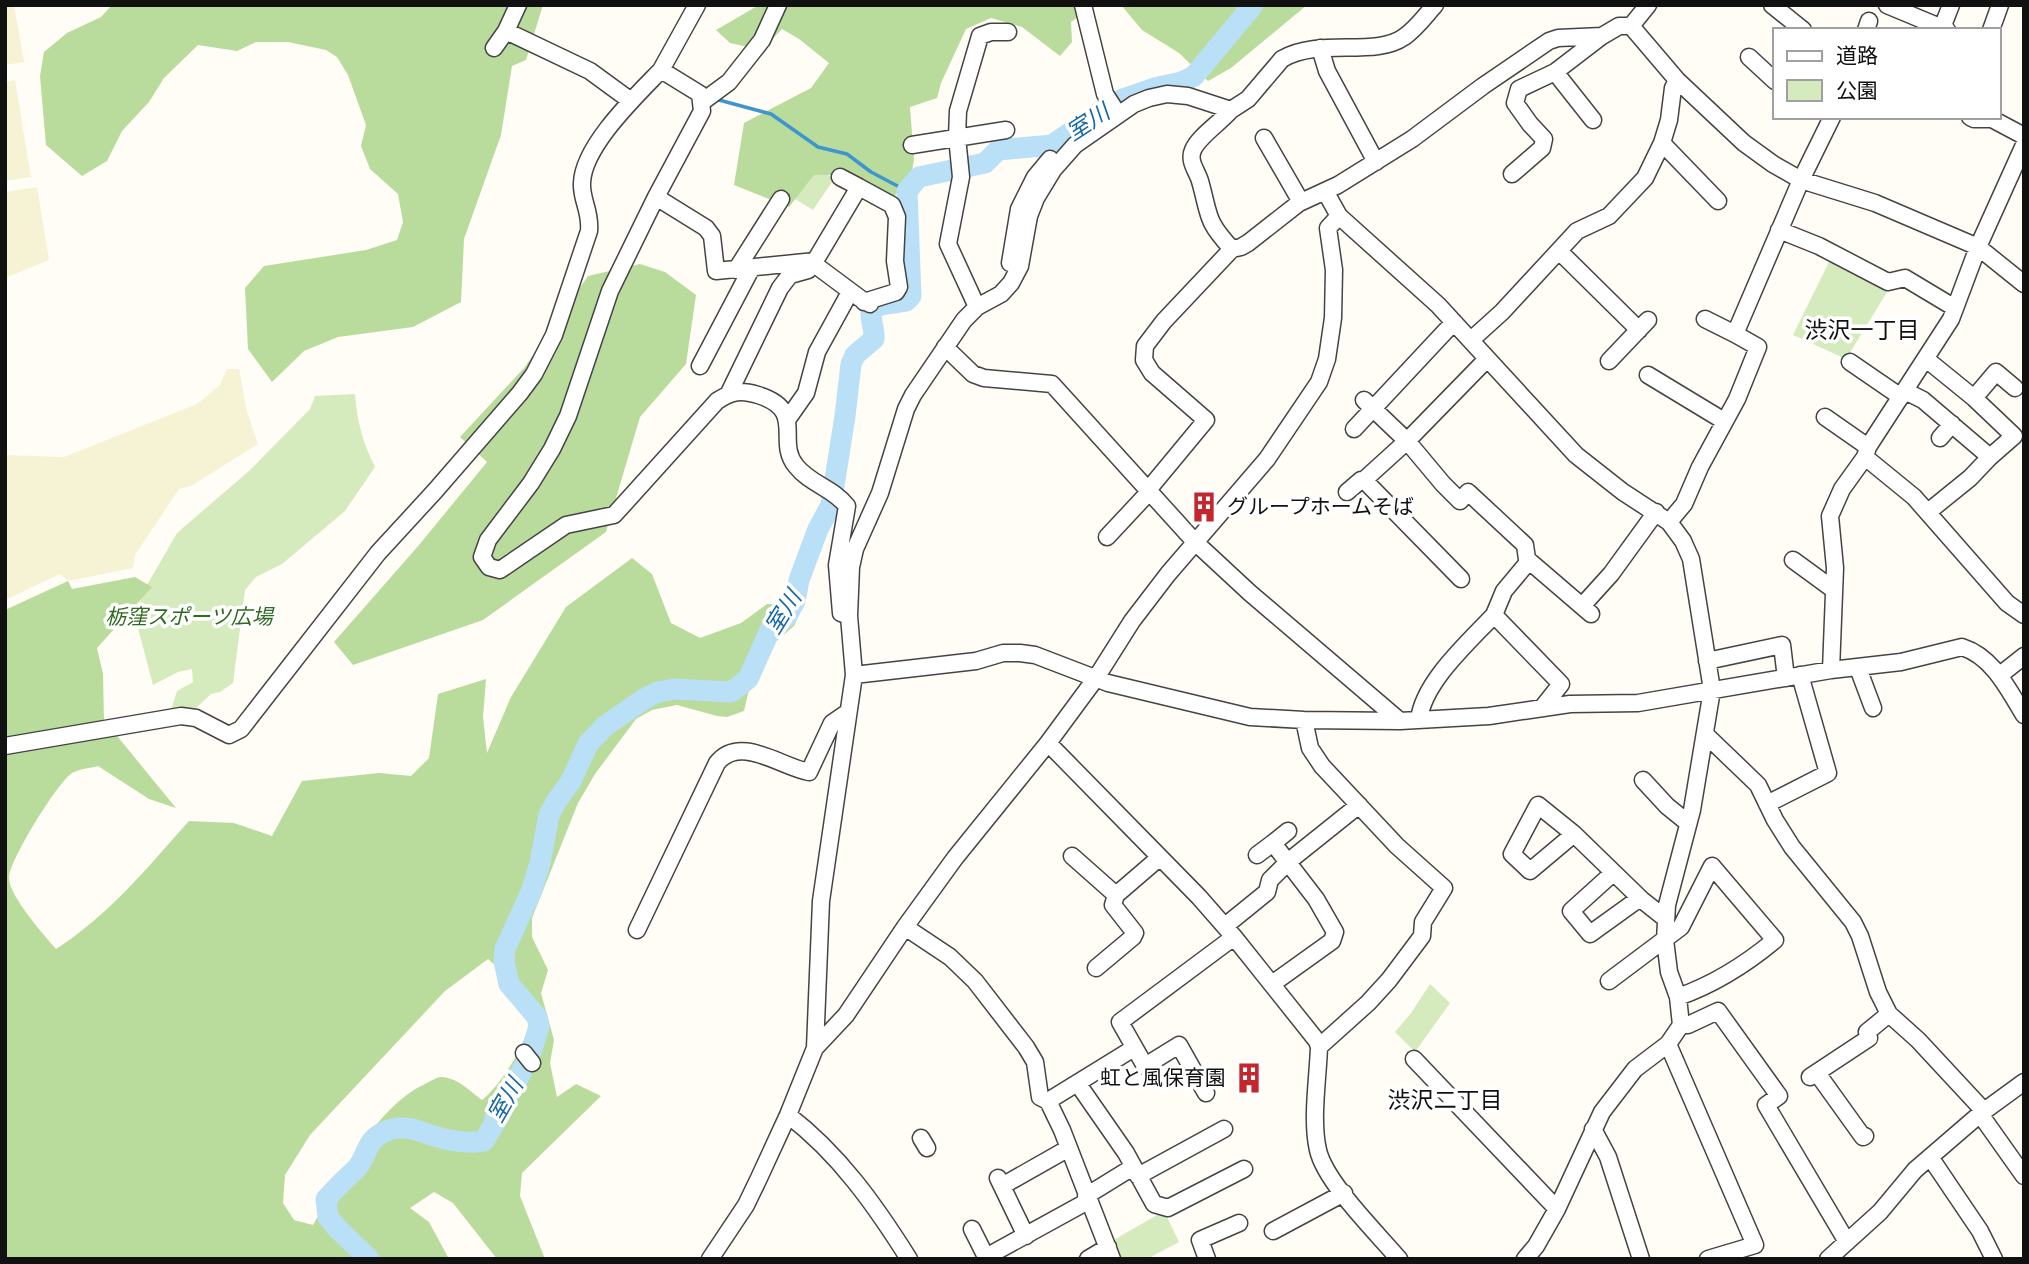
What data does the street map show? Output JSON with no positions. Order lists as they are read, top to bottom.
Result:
{
  "districts": ["渋沢一丁目", "渋沢二丁目"],
  "water": ["室川"],
  "parks": ["栃窪スポーツ広場"],
  "places": {
    "building": ["グループホームそば", "虹と風保育園"]
  },
  "legend": ["道路", "公園"]
}
